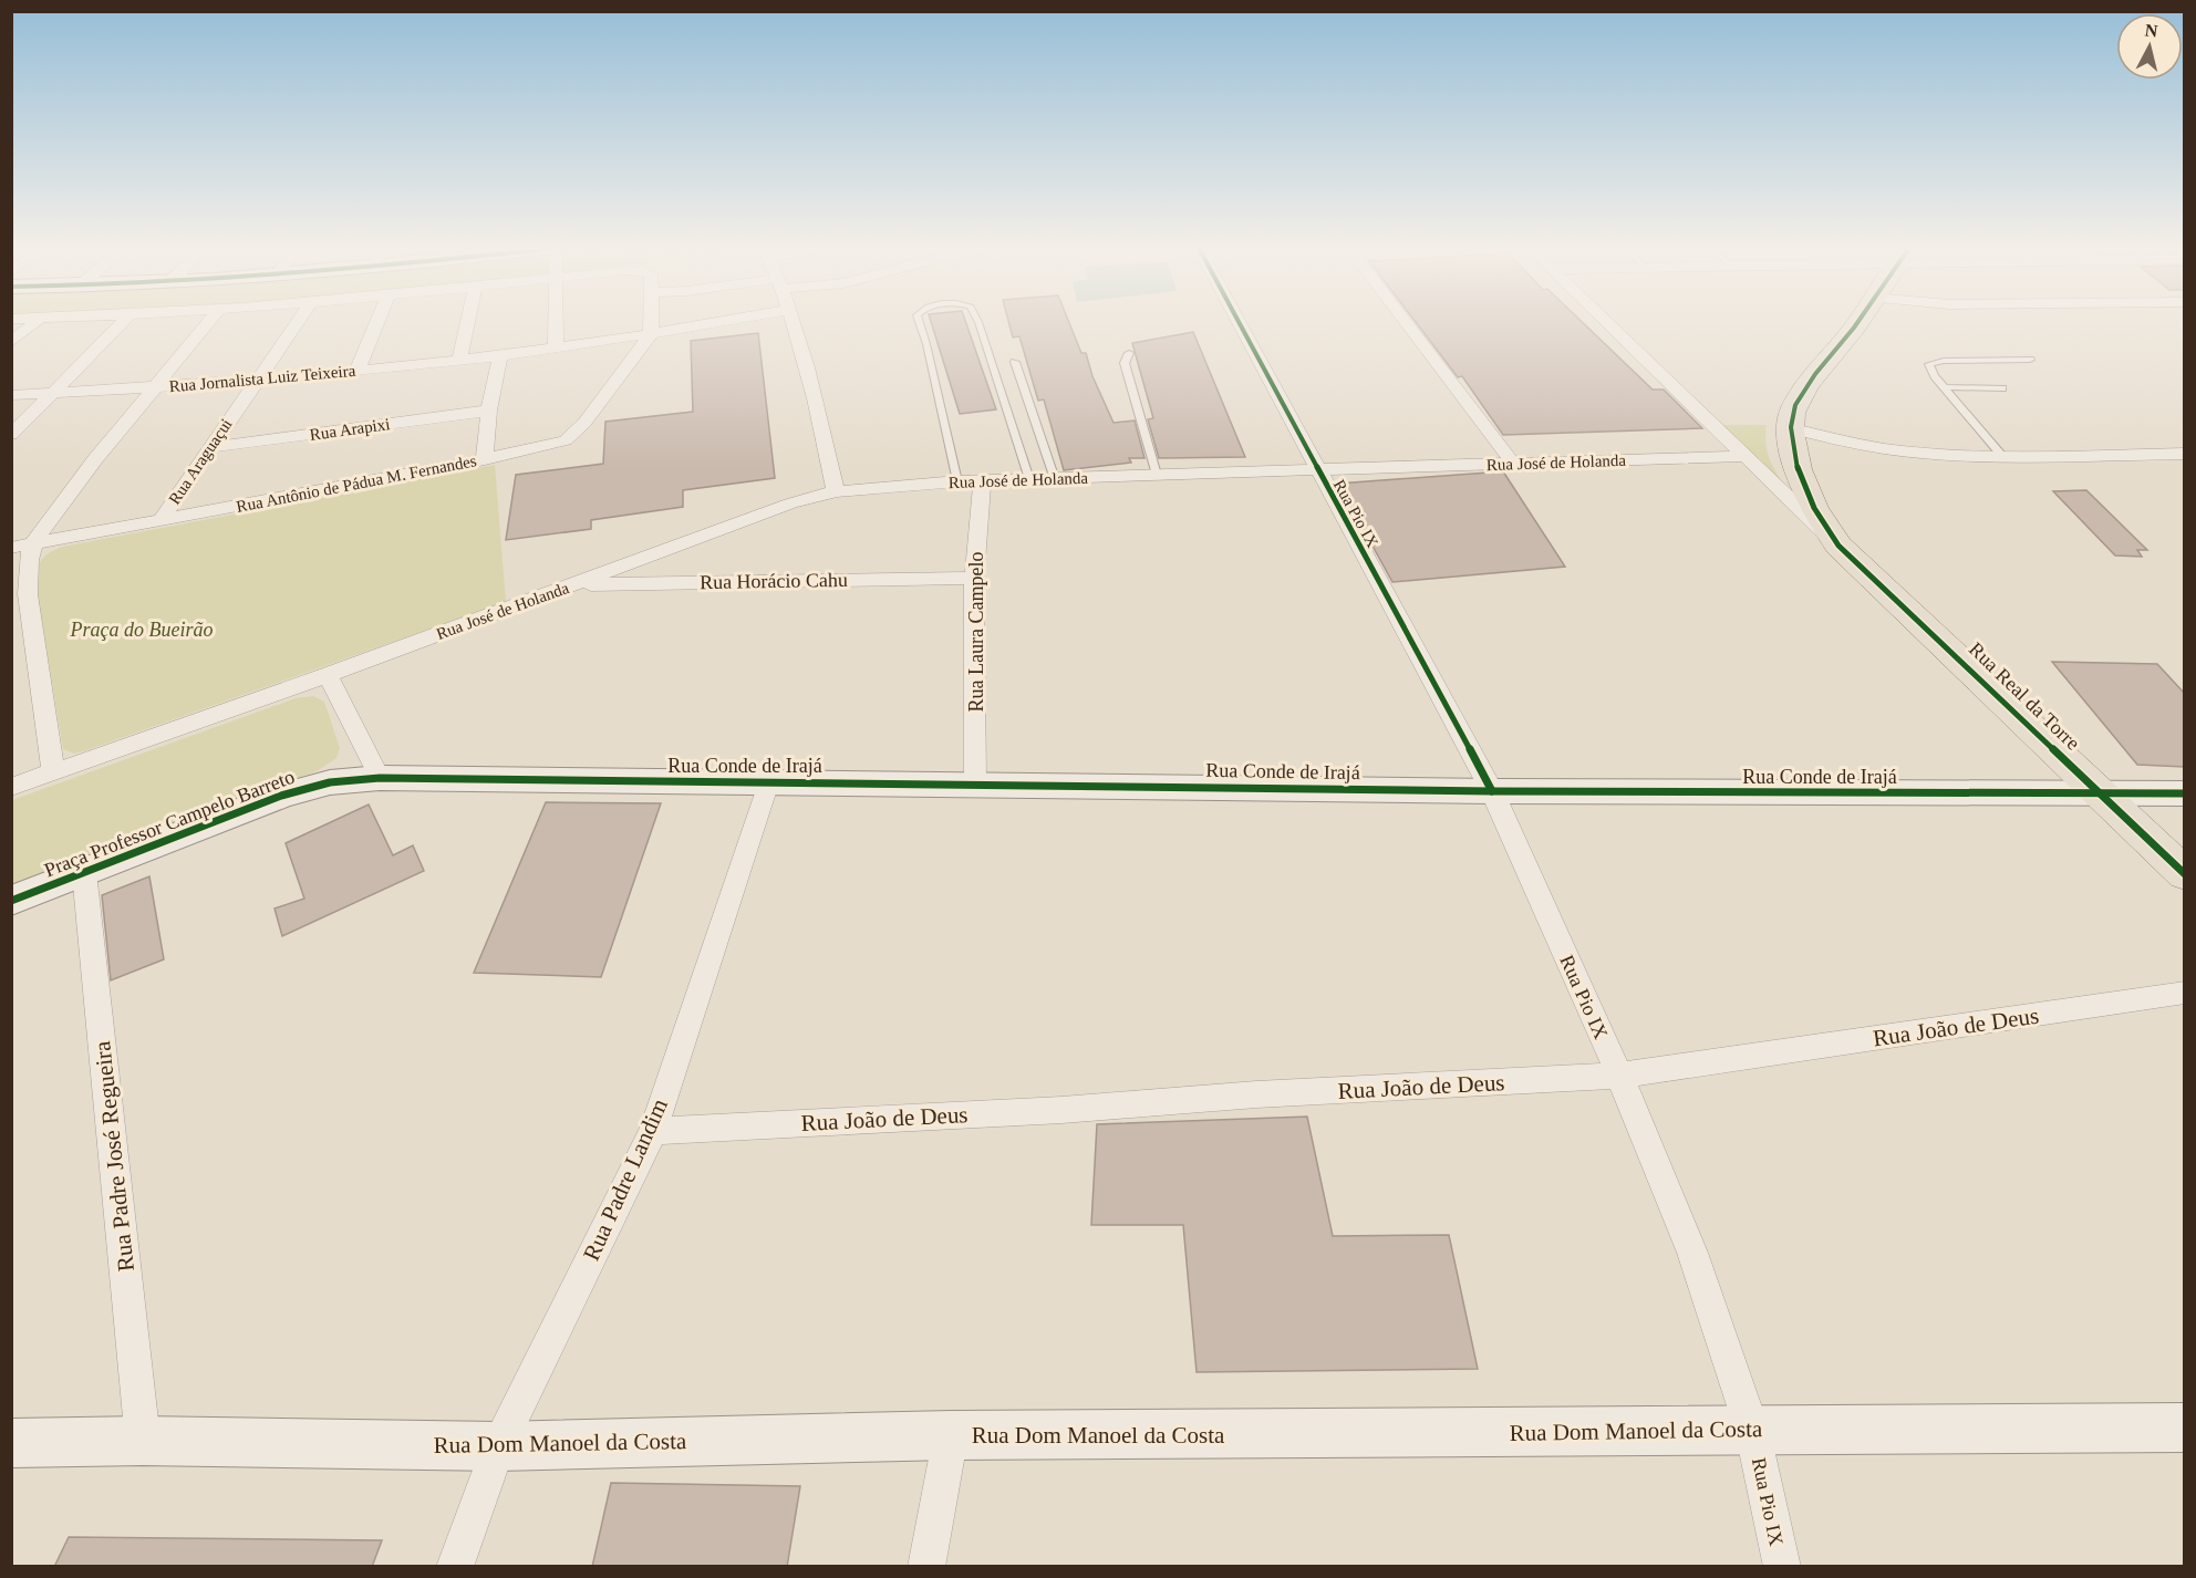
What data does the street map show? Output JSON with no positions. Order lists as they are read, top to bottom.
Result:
{
  "streets": {
    "main road": [
      "Rua Real da Torre",
      "Rua Conde de Irajá",
      "Praça Professor Campelo Barreto",
      "Rua Dom Manoel da Costa"
    ],
    "street": [
      "Rua Jornalista Luiz Teixeira",
      "Rua Arapixi",
      "Rua Araguaçui",
      "Rua José de Holanda",
      "Rua Antônio de Pádua M. Fernandes",
      "Rua Pio IX",
      "Rua Horácio Cahu",
      "Rua Laura Campelo",
      "Rua João de Deus",
      "Rua Padre José Regueira",
      "Rua Padre Landim"
    ]
  },
  "crossings": [
    ["Rua Jornalista Luiz Teixeira", "Rua Araguaçui"],
    ["Rua Jornalista Luiz Teixeira", "Rua Antônio de Pádua M. Fernandes"],
    ["Rua Arapixi", "Rua Araguaçui"],
    ["Rua Araguaçui", "Rua Antônio de Pádua M. Fernandes"],
    ["Rua José de Holanda", "Rua Pio IX"],
    ["Rua José de Holanda", "Rua Horácio Cahu"],
    ["Rua José de Holanda", "Rua Laura Campelo"],
    ["Rua José de Holanda", "Rua Real da Torre"],
    ["Rua Pio IX", "Rua Conde de Irajá"],
    ["Rua Pio IX", "Rua João de Deus"],
    ["Rua Pio IX", "Rua Dom Manoel da Costa"],
    ["Rua Horácio Cahu", "Rua Laura Campelo"],
    ["Rua Laura Campelo", "Rua Conde de Irajá"],
    ["Rua Real da Torre", "Rua Conde de Irajá"],
    ["Rua Conde de Irajá", "Praça Professor Campelo Barreto"],
    ["Rua Conde de Irajá", "Rua Padre Landim"],
    ["Praça Professor Campelo Barreto", "Rua Padre José Regueira"],
    ["Rua João de Deus", "Rua Padre Landim"],
    ["Rua Padre José Regueira", "Rua Dom Manoel da Costa"],
    ["Rua Padre Landim", "Rua Dom Manoel da Costa"]
  ],
  "parks": ["Praça do Bueirão"],
  "north": "top"
}
